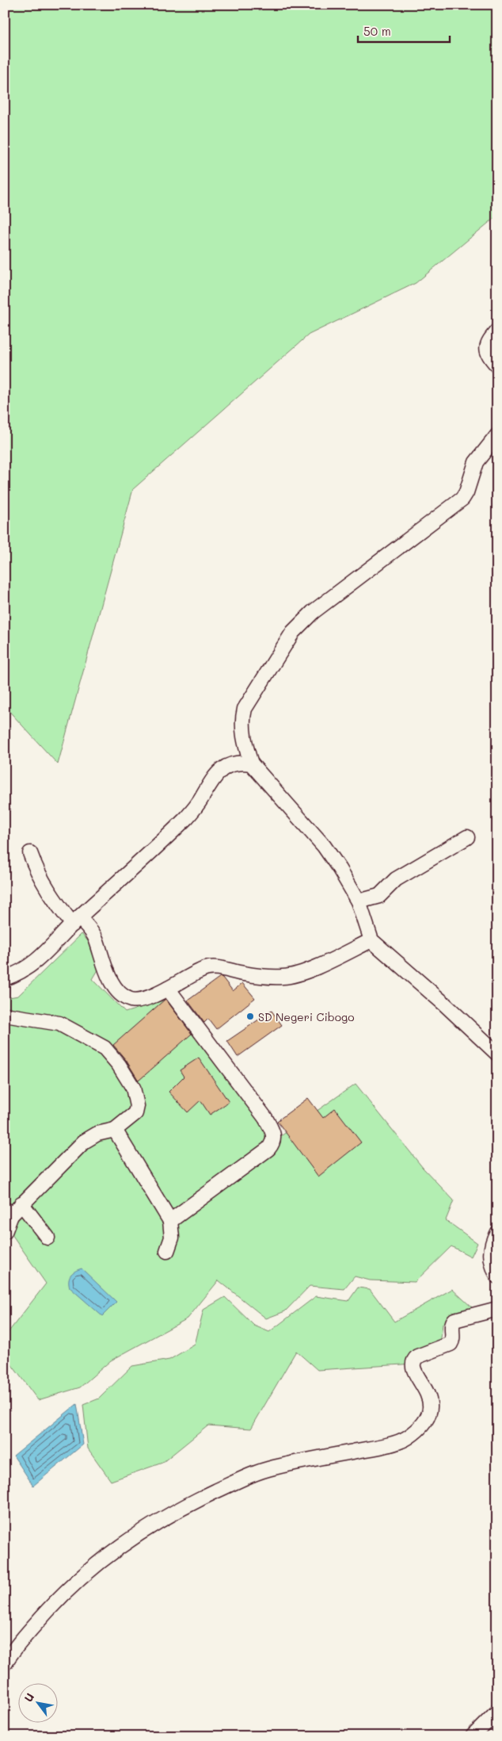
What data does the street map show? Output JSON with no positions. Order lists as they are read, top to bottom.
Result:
{
  "places": ["SD Negeri Cibogo"],
  "scale_bar": "50 m",
  "north": "top left"
}
